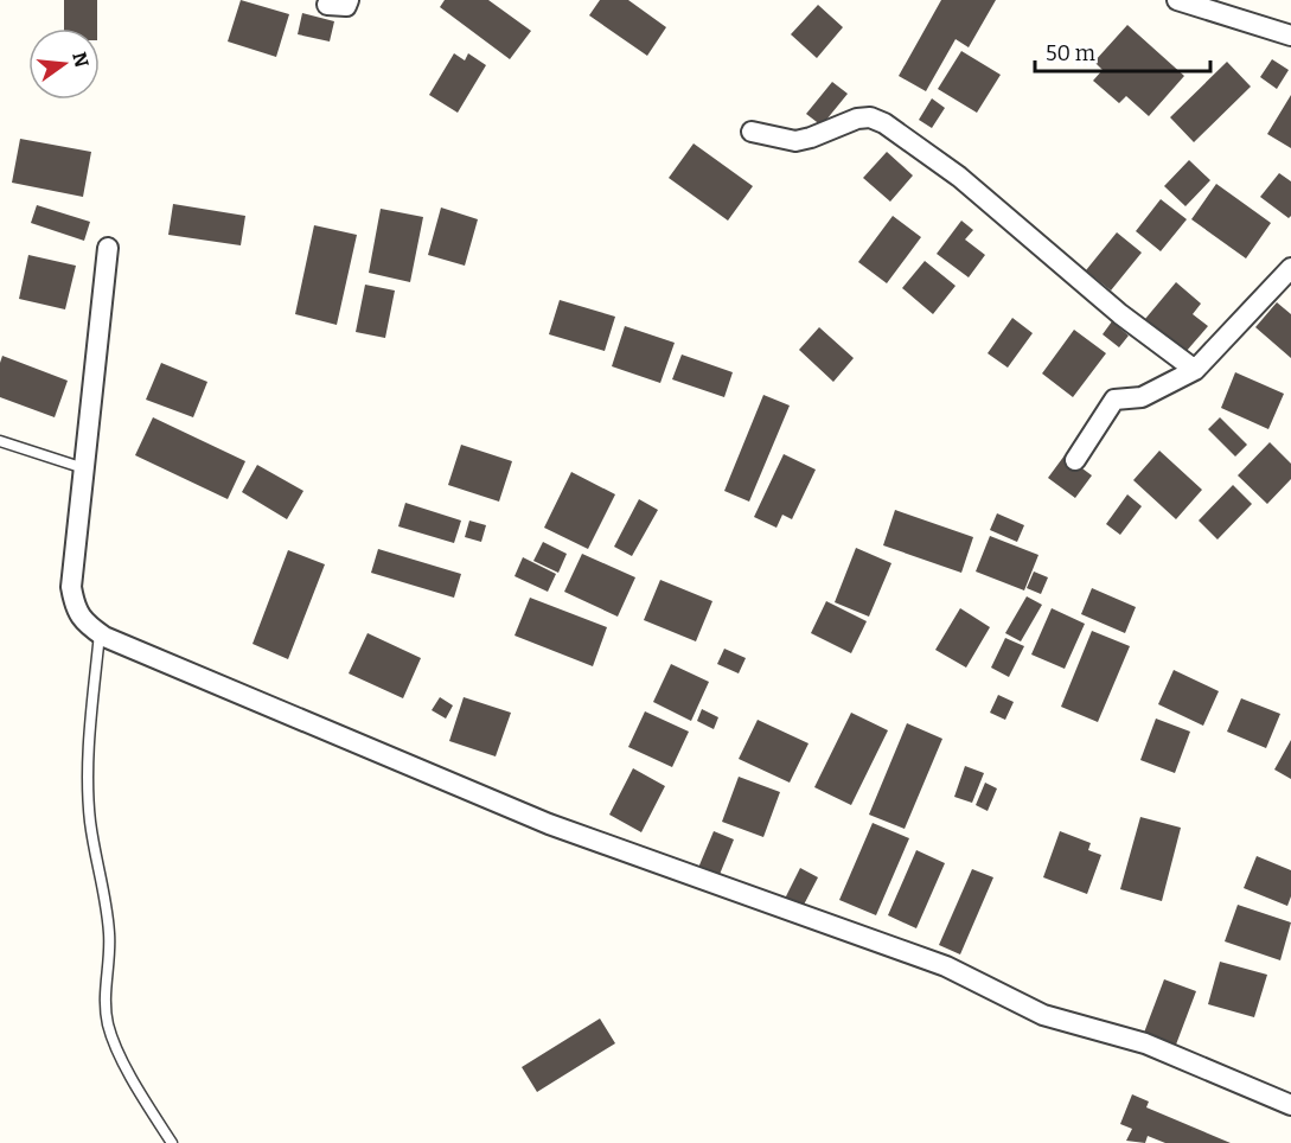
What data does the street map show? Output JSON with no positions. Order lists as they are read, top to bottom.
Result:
{
  "scale_bar": "50 m",
  "north": "right"
}
